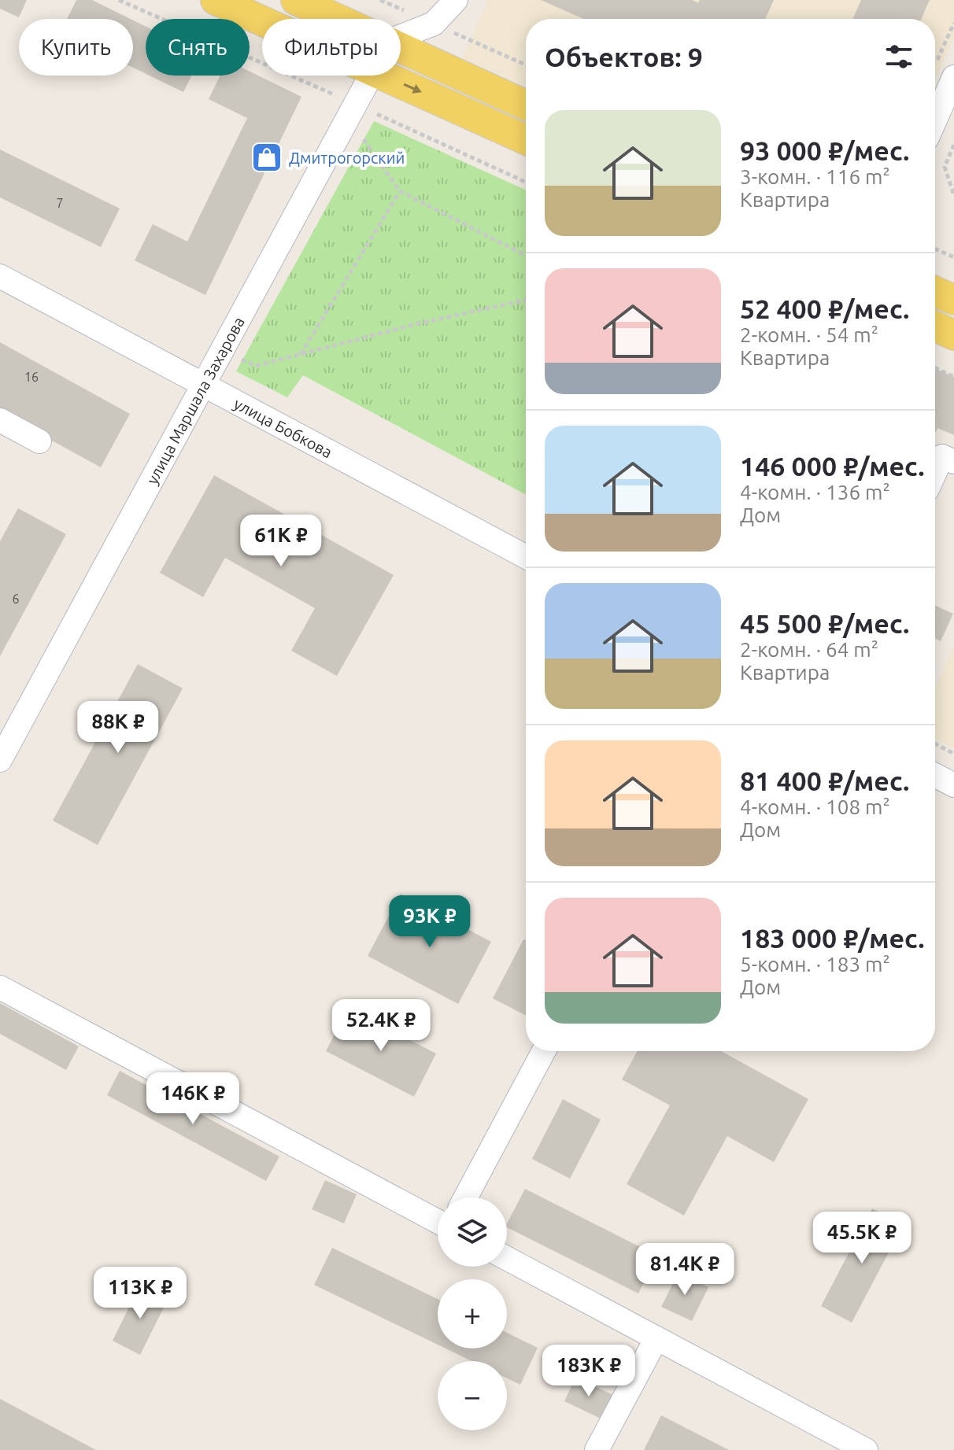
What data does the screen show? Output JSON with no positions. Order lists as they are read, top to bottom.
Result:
{
  "streets": {
    "street": ["улица Маршала Захарова", "улица Бобкова"]
  },
  "crossings": [
    ["улица Маршала Захарова", "улица Бобкова"]
  ],
  "places": {
    "shop": ["Дмитрогорский"]
  },
  "house_numbers": ["7", "16", "6"],
  "page": {
    "chip": ["Купить", "Снять", "Фильтры"],
    "heading": "Объектов: 9",
    "list": [
      {
        "name": "93 000 ₽/мес.",
        "note": "3-комн. · 116 m² · Квартира"
      },
      {
        "name": "52 400 ₽/мес.",
        "note": "2-комн. · 54 m² · Квартира"
      },
      {
        "name": "146 000 ₽/мес.",
        "note": "4-комн. · 136 m² · Дом"
      },
      {
        "name": "45 500 ₽/мес.",
        "note": "2-комн. · 64 m² · Квартира"
      },
      {
        "name": "81 400 ₽/мес.",
        "note": "4-комн. · 108 m² · Дом"
      },
      {
        "name": "183 000 ₽/мес.",
        "note": "5-комн. · 183 m² · Дом"
      }
    ],
    "price": [
      "61K ₽",
      "88K ₽",
      "93K ₽",
      "52.4K ₽",
      "146K ₽",
      "45.5K ₽",
      "81.4K ₽",
      "113K ₽",
      "183K ₽"
    ],
    "map_buttons": ["+", "−"]
  }
}
